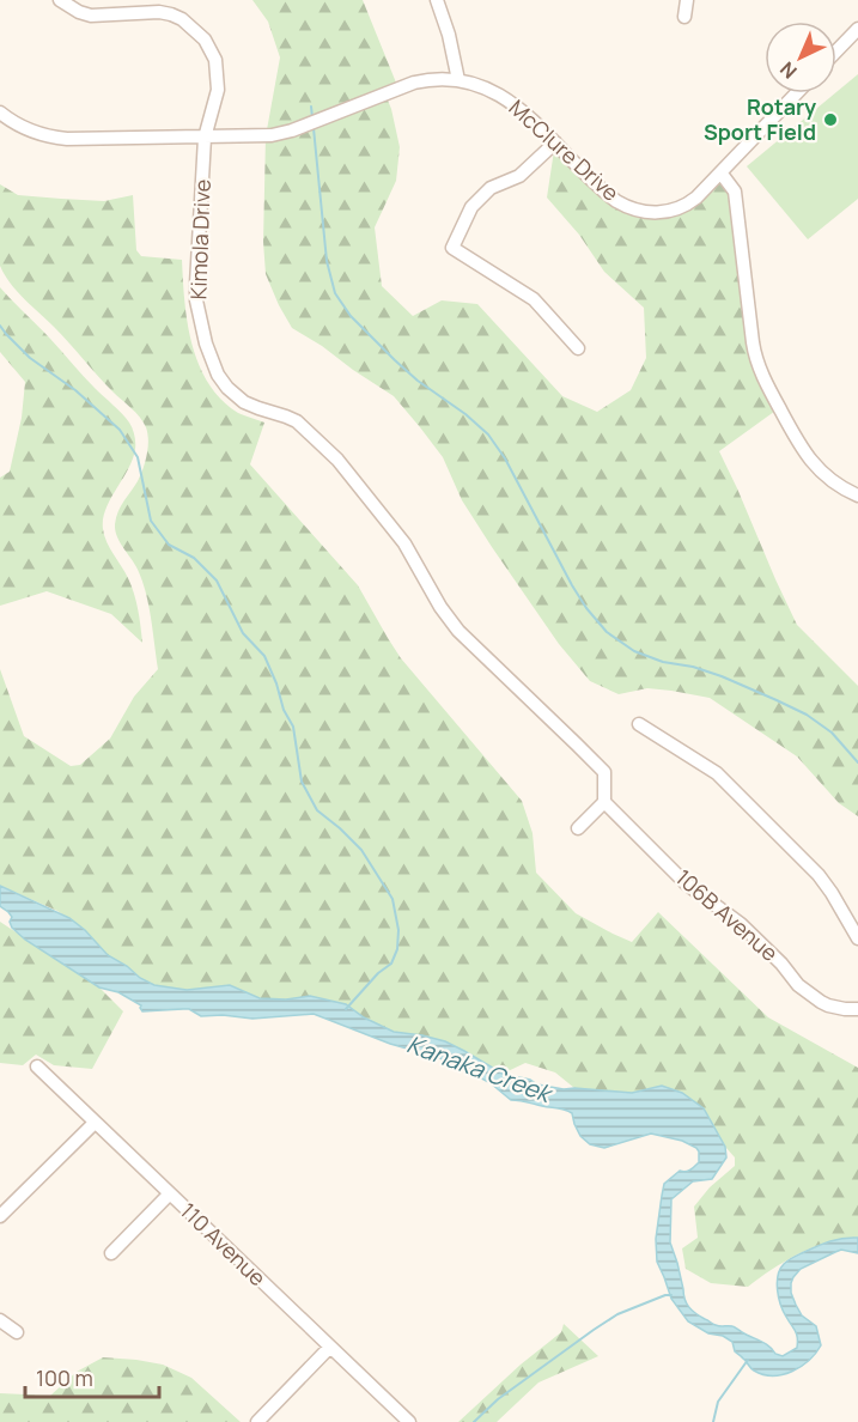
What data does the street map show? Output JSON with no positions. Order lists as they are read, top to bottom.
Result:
{
  "streets": {
    "street": [
      "McClure Drive",
      "Kimola Drive",
      "106B Avenue",
      "110 Avenue"
    ]
  },
  "crossings": [
    ["McClure Drive", "Kimola Drive"],
    ["Kimola Drive", "106B Avenue"]
  ],
  "water": ["Kanaka Creek"],
  "places": ["Rotary Sport Field"],
  "scale_bar": "100 m",
  "north": "bottom left"
}
